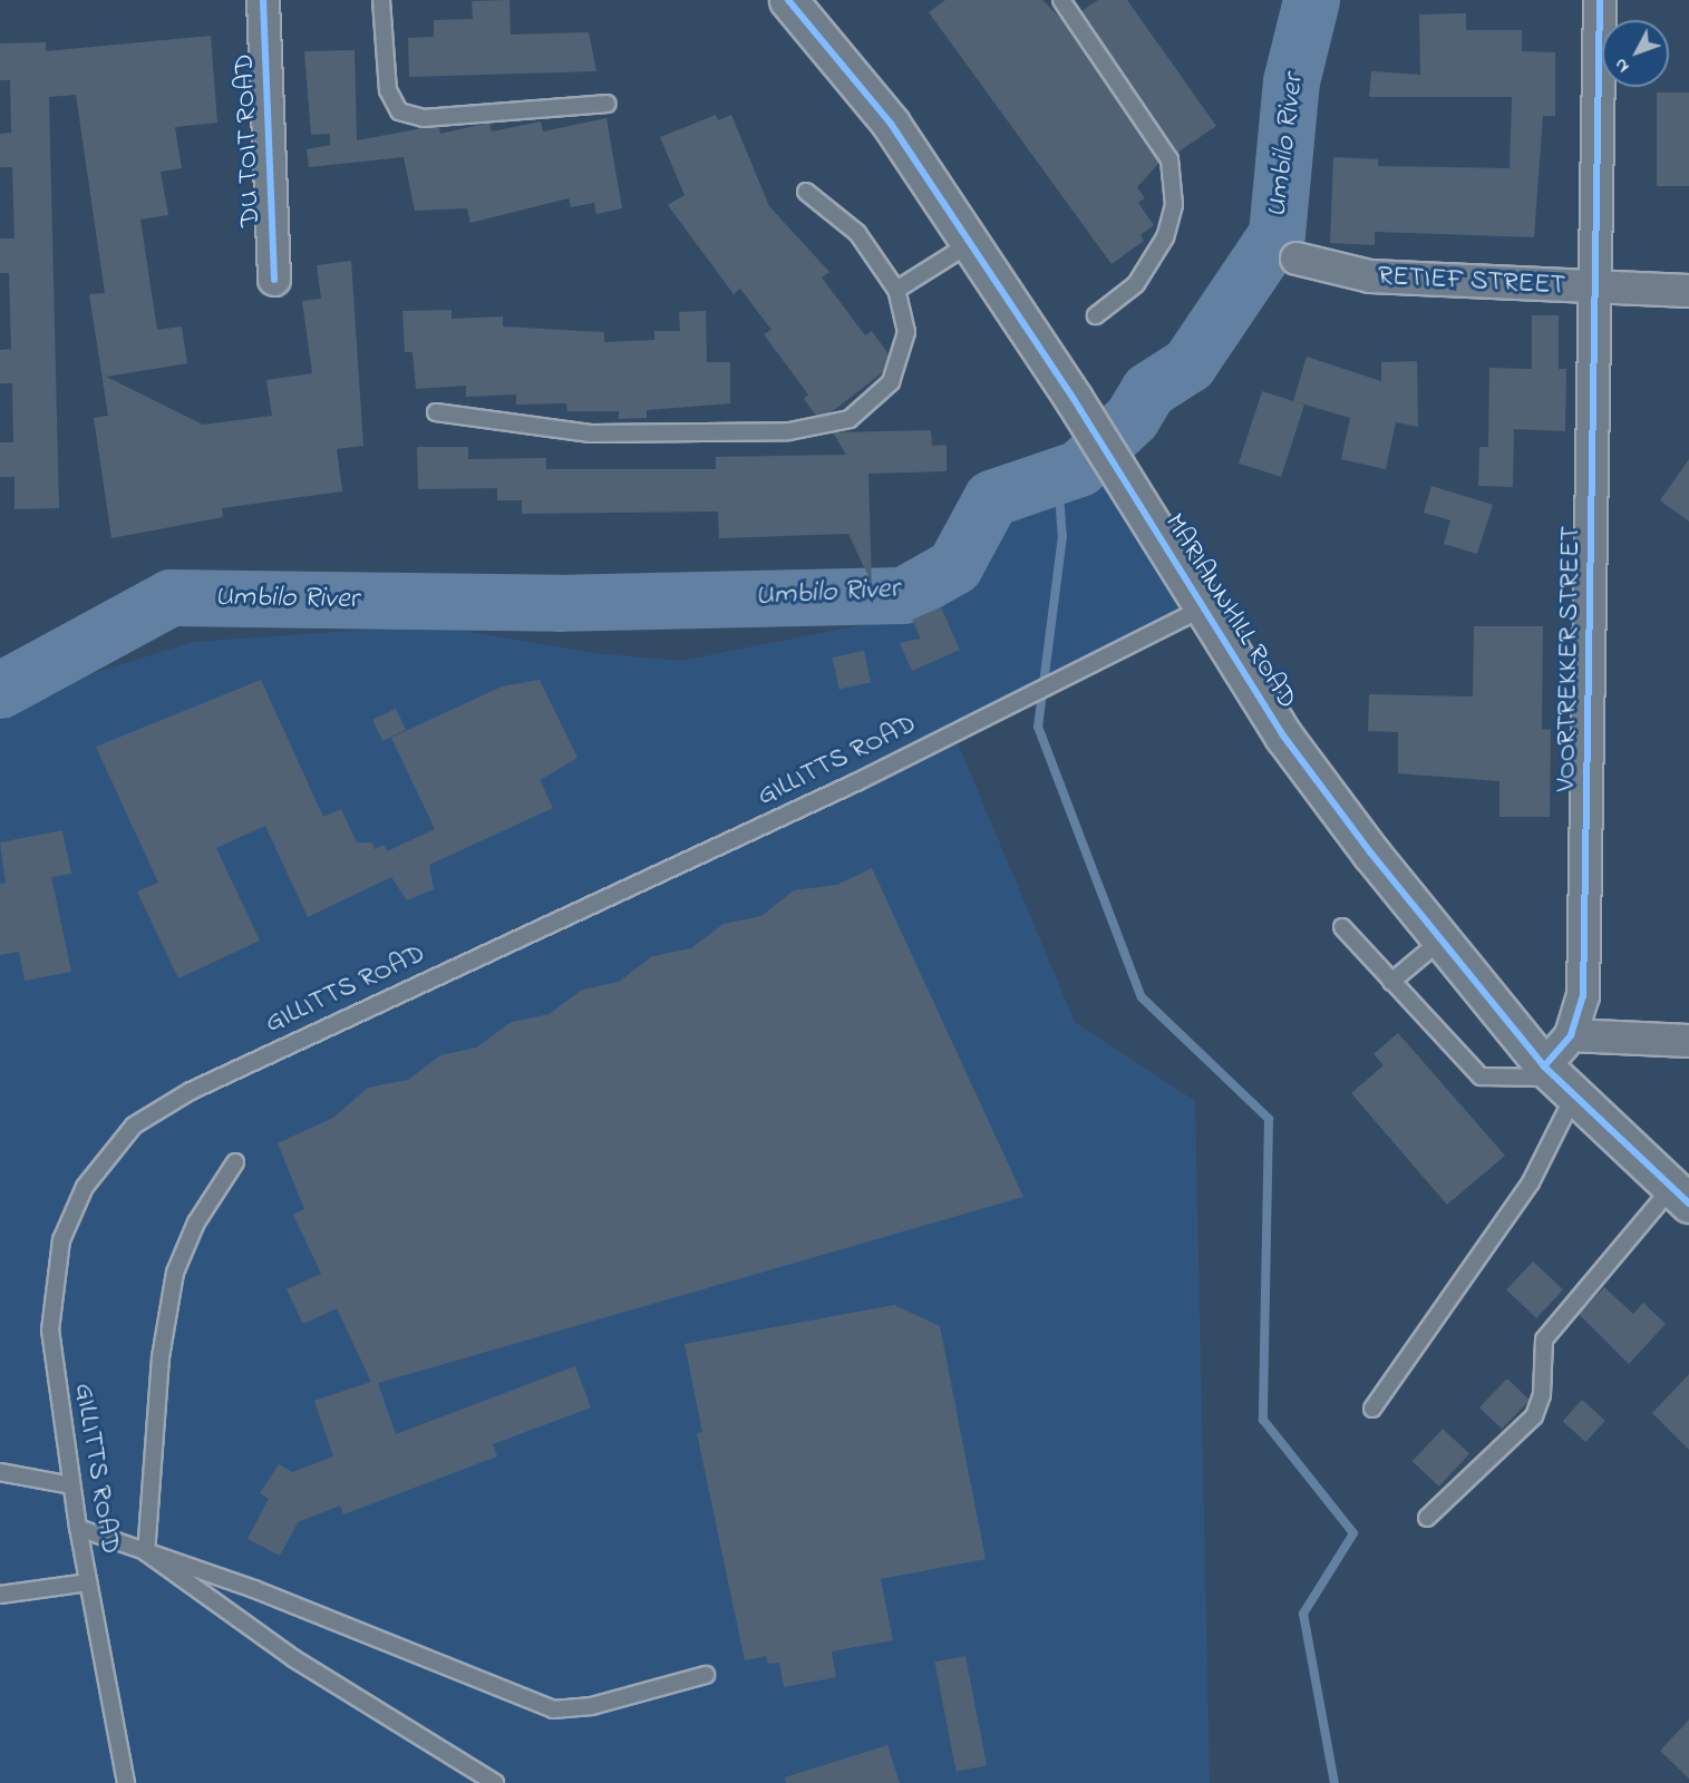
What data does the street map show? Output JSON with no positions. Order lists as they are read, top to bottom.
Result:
{
  "streets": {
    "street": [
      "DU TOIT ROAD",
      "RETIEF STREET",
      "MARIANNHILL ROAD",
      "VOORTREKKER STREET"
    ],
    "lane": ["GILLITTS ROAD"]
  },
  "crossings": [
    ["RETIEF STREET", "VOORTREKKER STREET"],
    ["MARIANNHILL ROAD", "VOORTREKKER STREET"],
    ["MARIANNHILL ROAD", "GILLITTS ROAD"]
  ],
  "water": ["Umbilo River"],
  "north": "bottom left"
}
